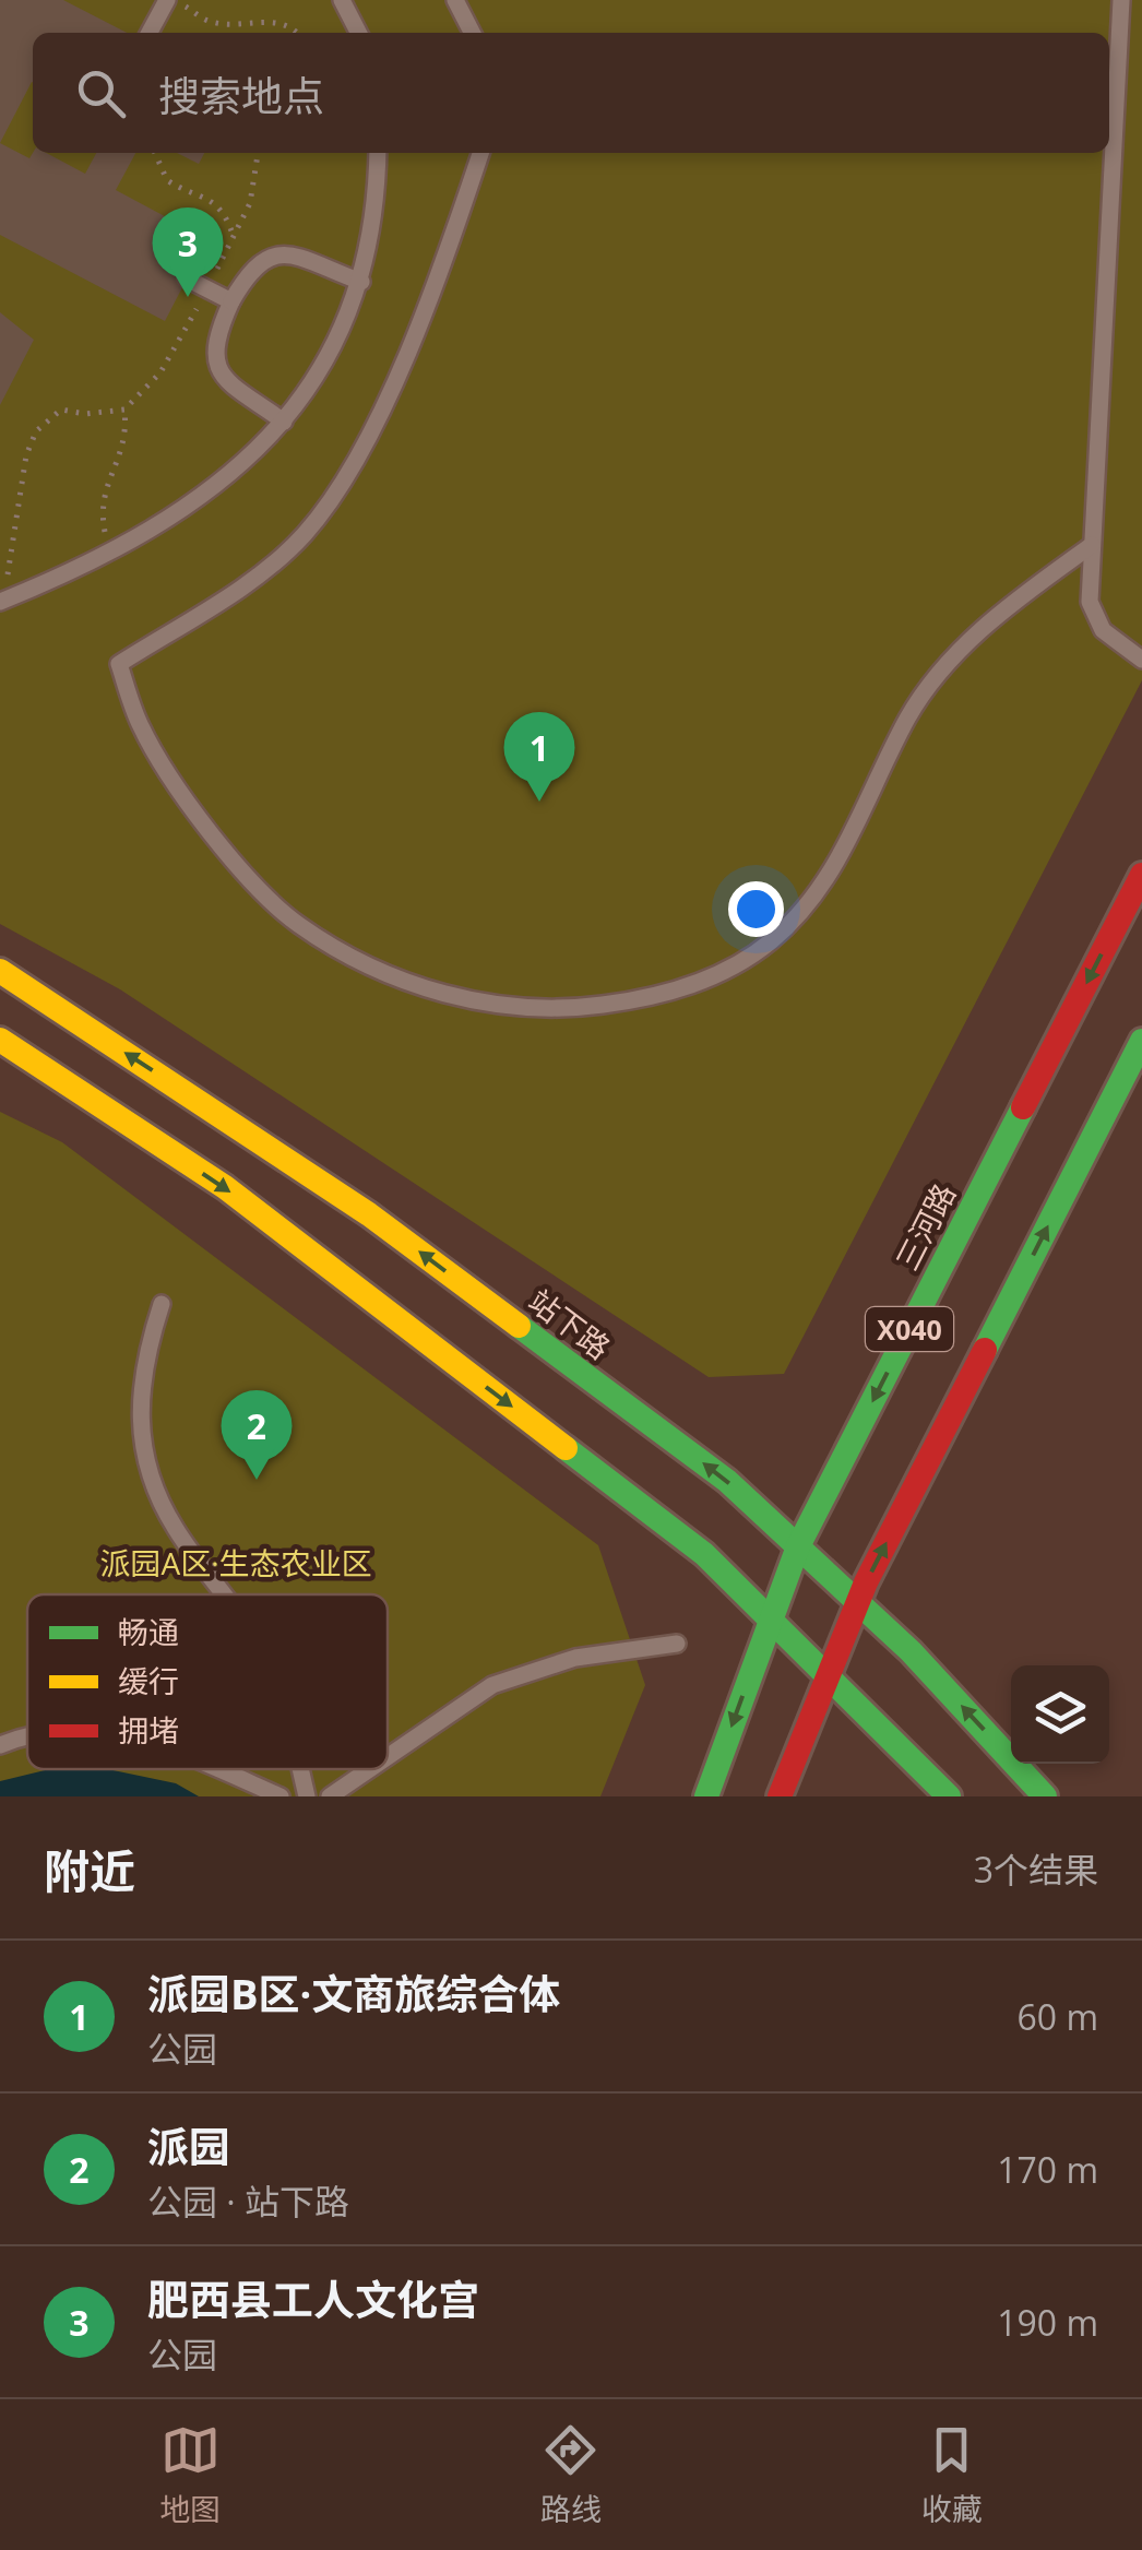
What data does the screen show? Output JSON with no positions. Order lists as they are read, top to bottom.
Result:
{
  "streets": {
    "main road": ["三河路", "站下路", "X040"]
  },
  "crossings": [
    ["三河路", "站下路"],
    ["站下路", "X040"]
  ],
  "parks": ["派园A区·生态农业区"],
  "legend": ["畅通", "缓行", "拥堵"],
  "page": {
    "search": "搜索地点",
    "pins": ["3", "1", "2"],
    "heading": ["附近", "3个结果"],
    "list": [
      {
        "mark": "1",
        "name": "派园B区·文商旅综合体",
        "note": "公园",
        "value": "60 m"
      },
      {
        "mark": "2",
        "name": "派园",
        "note": "公园 · 站下路",
        "value": "170 m"
      },
      {
        "mark": "3",
        "name": "肥西县工人文化宫",
        "note": "公园",
        "value": "190 m"
      }
    ],
    "nav": ["地图", "路线", "收藏"]
  }
}
